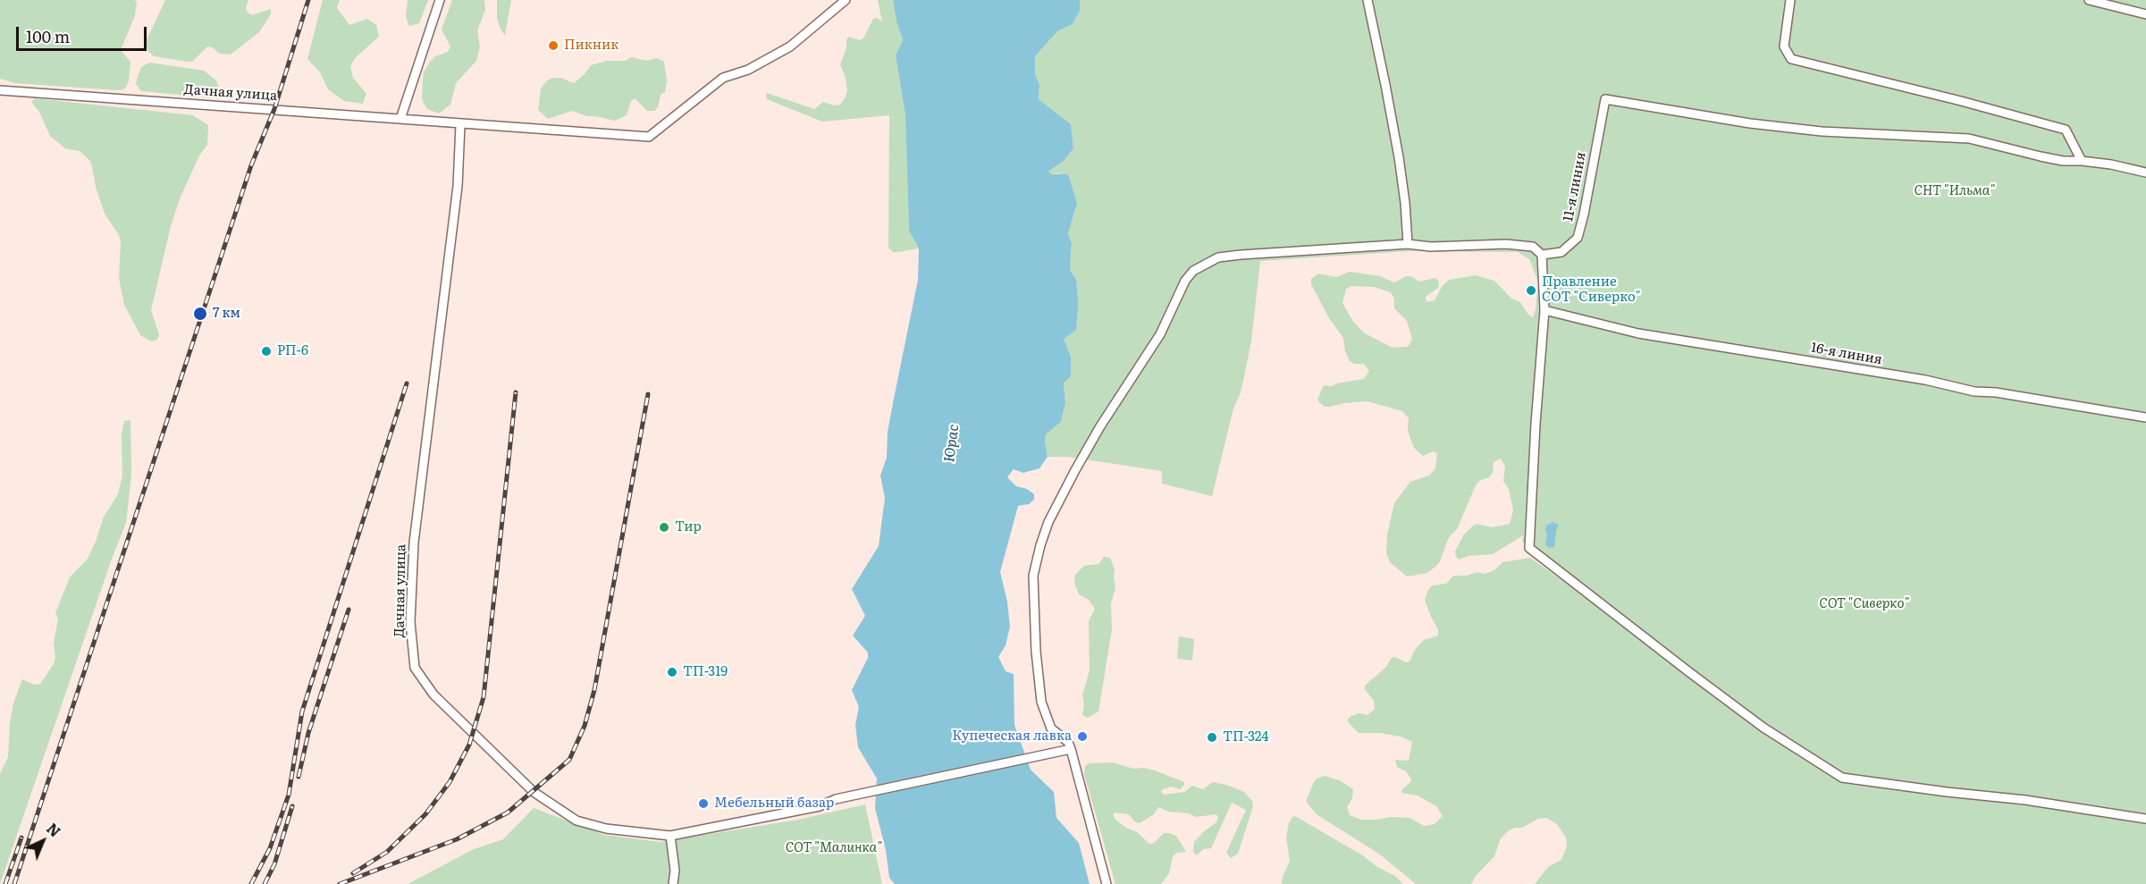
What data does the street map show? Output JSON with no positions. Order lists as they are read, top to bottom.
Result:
{
  "streets": {
    "street": ["Дачная улица", "11-я линия", "16-я линия"]
  },
  "water": ["Юрас"],
  "parks": ["СНТ \"Ильма\"", "СОТ \"Сиверко\"", "СОТ \"Малинка\""],
  "places": [
    "Пикник",
    "Правление СОТ \"Сиверко\"",
    "7 км",
    "РП-6",
    "Тир",
    "ТП-319",
    "Купеческая лавка",
    "ТП-324",
    "Мебельный базар"
  ],
  "scale_bar": "100 m",
  "north": "top right"
}
